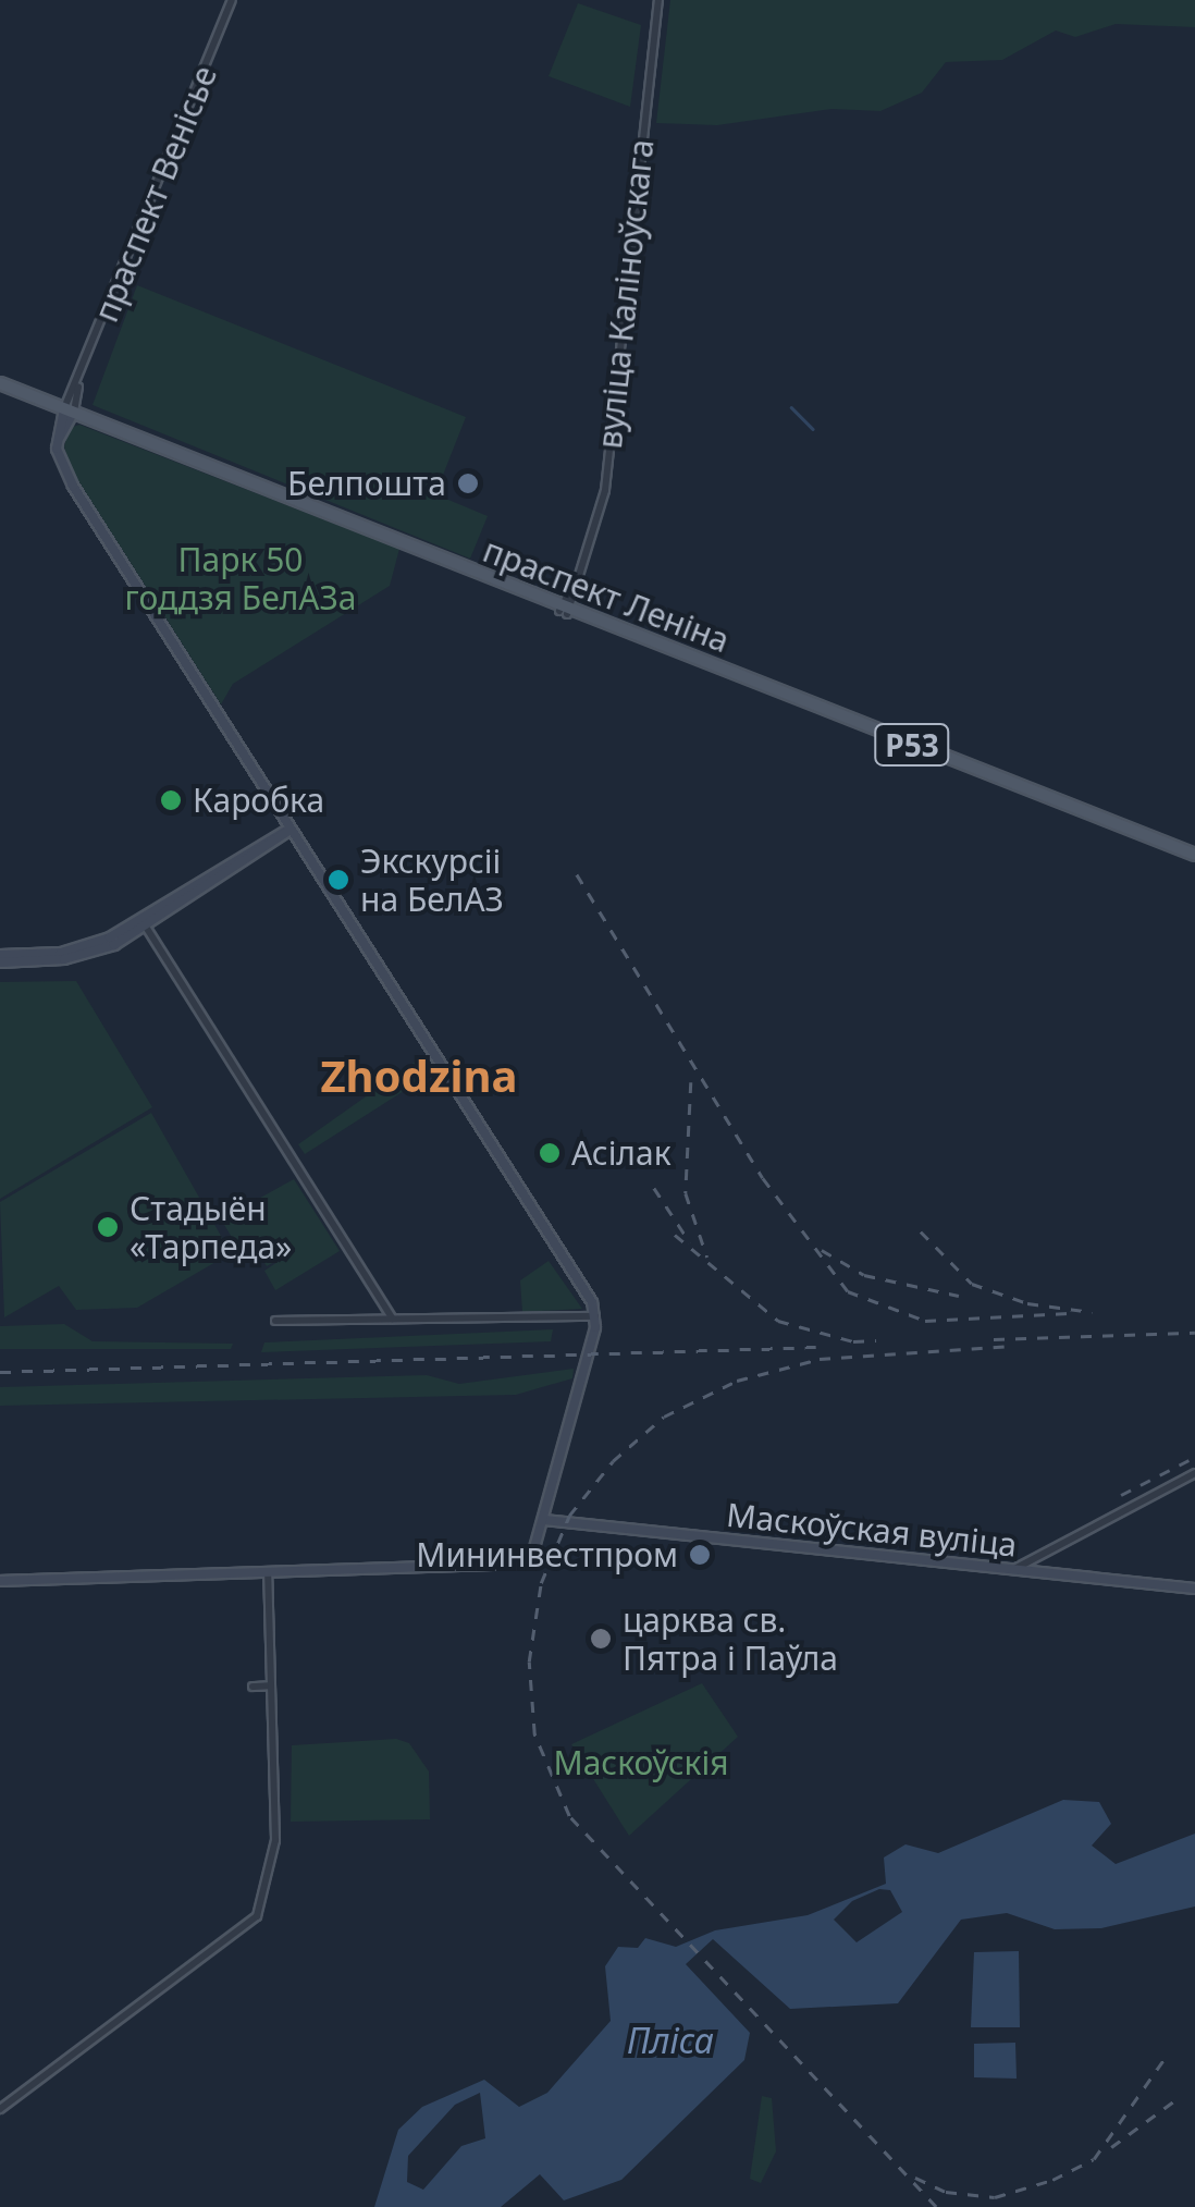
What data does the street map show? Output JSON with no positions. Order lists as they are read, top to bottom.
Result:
{
  "streets": {
    "main road": ["праспект Леніна", "Р53", "Маскоўская вуліца"],
    "street": ["праспект Венісье", "вуліца Каліноўскага"]
  },
  "crossings": [
    ["праспект Венісье", "праспект Леніна"],
    ["вуліца Каліноўскага", "праспект Леніна"]
  ],
  "districts": ["Zhodzina"],
  "water": ["Пліса"],
  "parks": ["Парк 50 годдзя БелАЗа", "Маскоўскія"],
  "places": [
    "Белпошта",
    "Каробка",
    "Экскурсіі на БелАЗ",
    "Асілак",
    "Стадыён «Тарпеда»",
    "Мининвестпром",
    "царква св. Пятра і Паўла"
  ]
}
